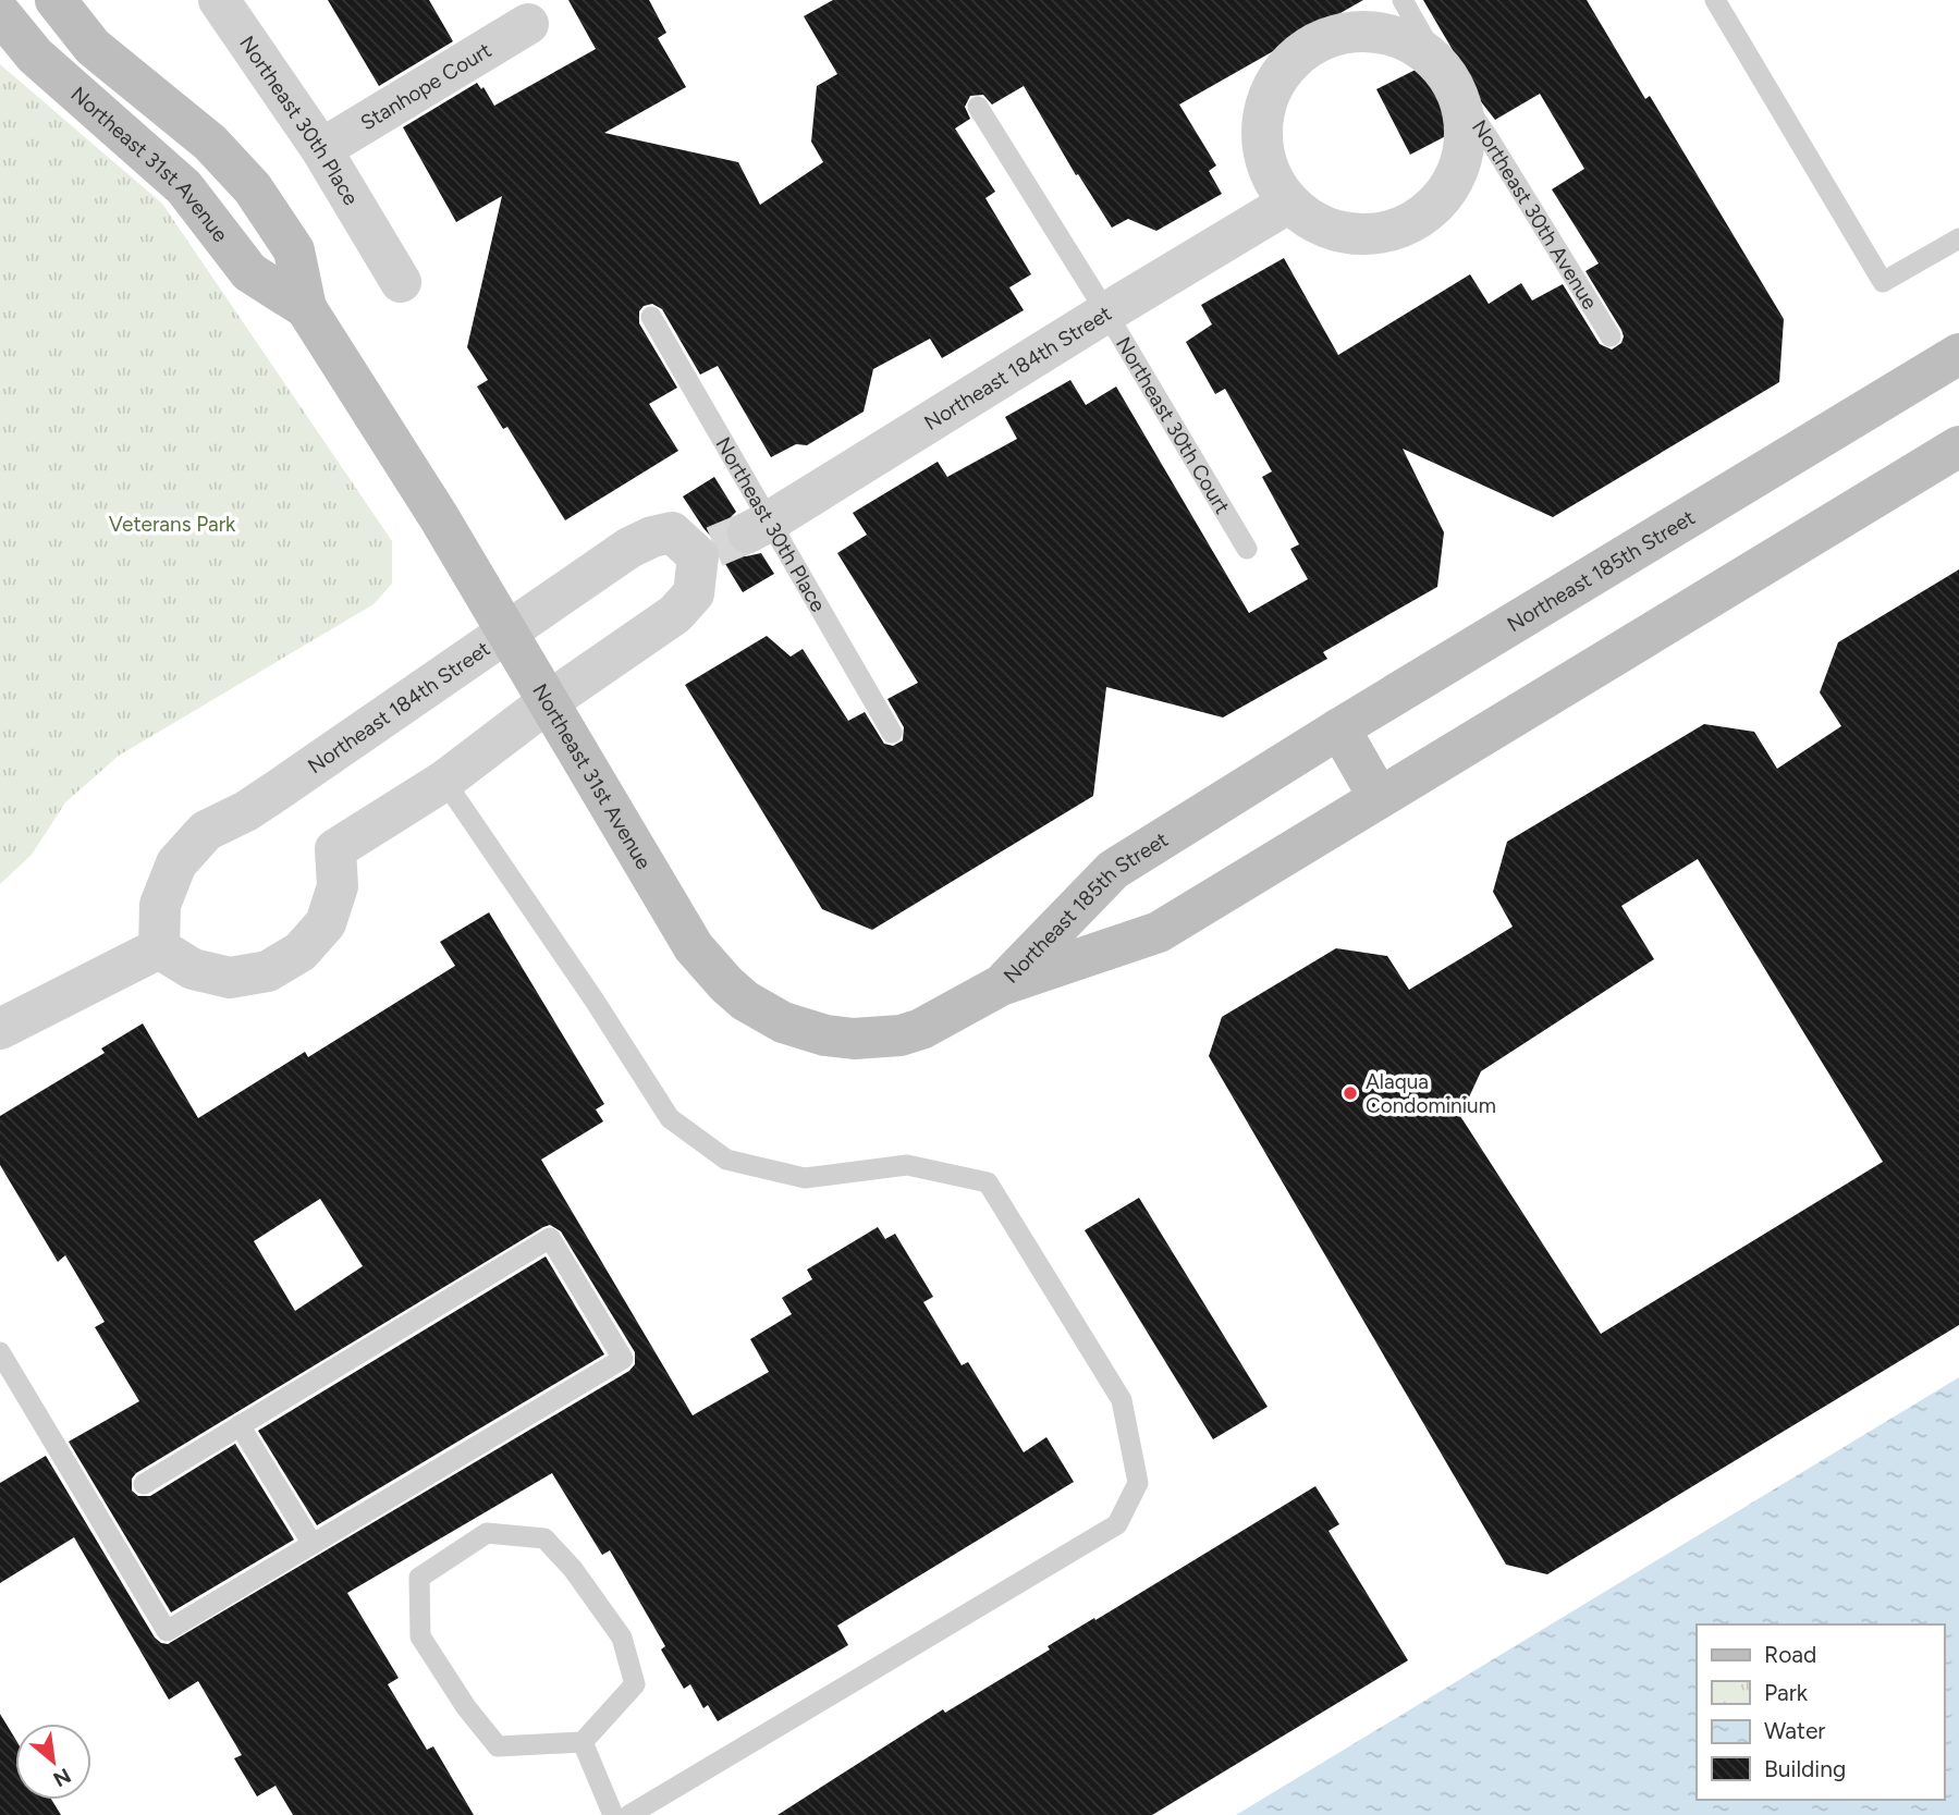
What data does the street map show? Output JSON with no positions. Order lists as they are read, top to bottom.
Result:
{
  "streets": {
    "street": [
      "Stanhope Court",
      "Northeast 30th Place",
      "Northeast 31st Avenue",
      "Northeast 184th Street",
      "Northeast 185th Street"
    ],
    "lane": ["Northeast 30th Avenue", "Northeast 30th Court"]
  },
  "crossings": [
    ["Stanhope Court", "Northeast 30th Place"],
    ["Northeast 30th Place", "Northeast 184th Street"],
    ["Northeast 31st Avenue", "Northeast 184th Street"],
    ["Northeast 31st Avenue", "Northeast 185th Street"],
    ["Northeast 30th Avenue", "Northeast 184th Street"],
    ["Northeast 184th Street", "Northeast 30th Court"]
  ],
  "parks": ["Veterans Park"],
  "places": ["Alaqua Condominium"],
  "legend": [
    "Road",
    "Park",
    "Water",
    "Building"
  ],
  "north": "bottom right"
}
